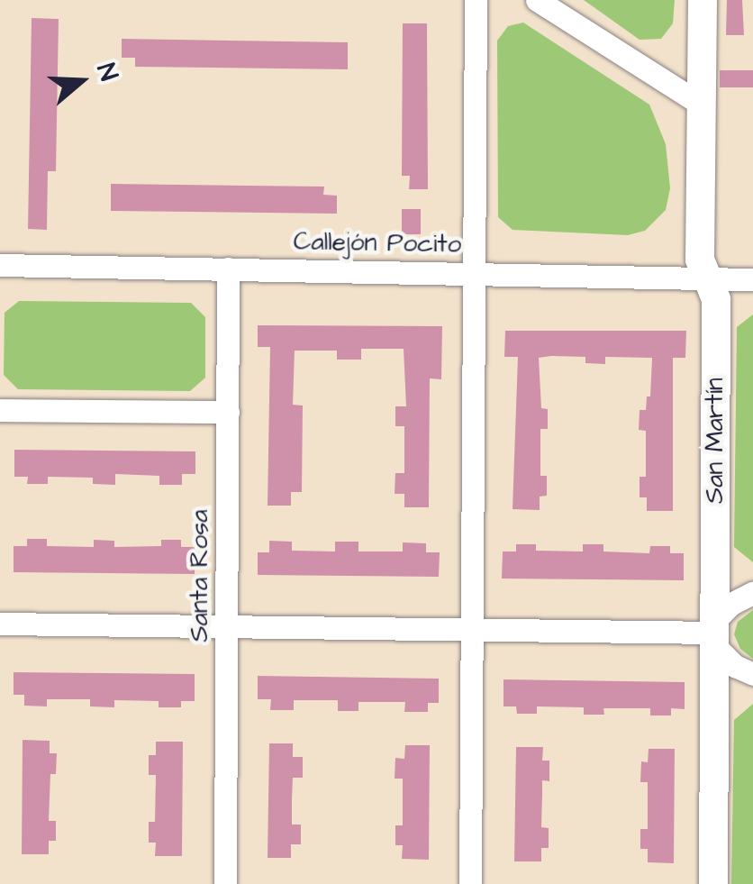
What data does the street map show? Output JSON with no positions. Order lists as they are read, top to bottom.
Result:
{
  "streets": {
    "street": ["Callejón Pocito", "San Martín", "Santa Rosa"]
  },
  "crossings": [
    ["Callejón Pocito", "San Martín"],
    ["Callejón Pocito", "Santa Rosa"]
  ],
  "north": "right"
}
